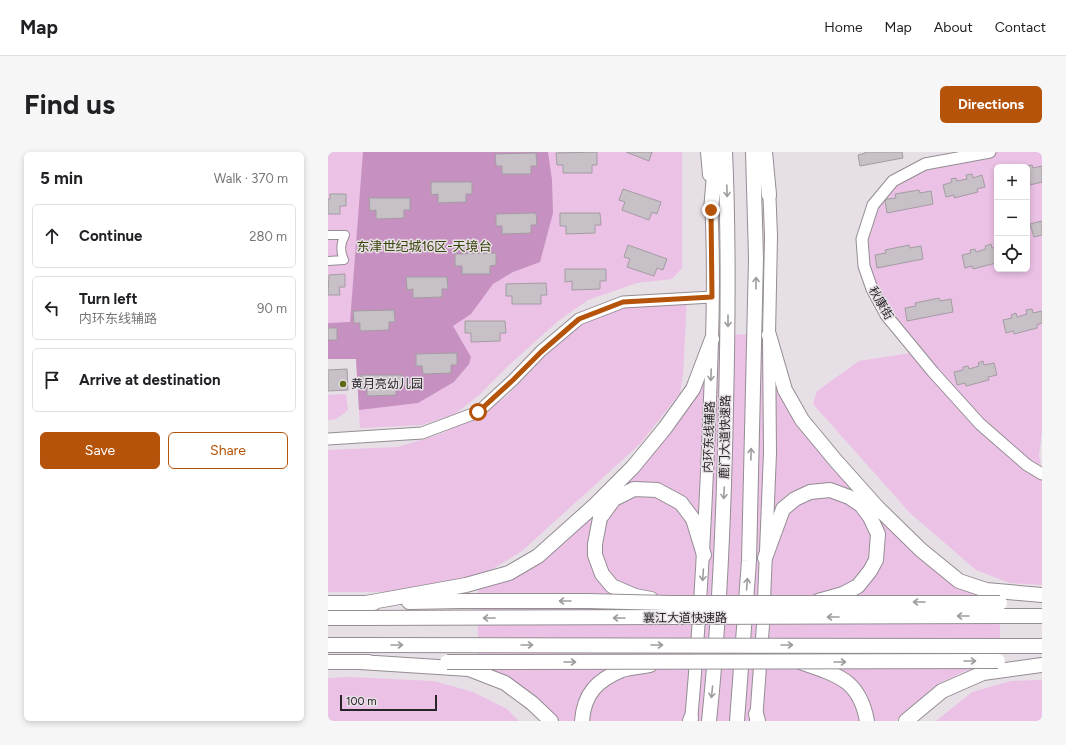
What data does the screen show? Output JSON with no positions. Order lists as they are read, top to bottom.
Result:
{
  "streets": {
    "highway": ["鹿门大道快速路", "襄江大道快速路"],
    "main road": ["内环东线辅路"],
    "street": ["秋康街"]
  },
  "districts": ["东津世纪城16区-天境台"],
  "places": ["黄月亮幼儿园"],
  "scale_bar": "100 m",
  "page": {
    "header": "Map",
    "nav": [
      "Home",
      "Map",
      "About",
      "Contact"
    ],
    "buttons": [
      "Directions",
      ["Save", "Share"]
    ],
    "title": "Find us",
    "heading": ["5 min", "Walk · 370 m"],
    "map_buttons": ["+", "−"],
    "list": [
      ["Continue", "280 m"],
      ["Turn left", "内环东线辅路", "90 m"],
      "Arrive at destination"
    ],
    "scale": "100 m"
  }
}
